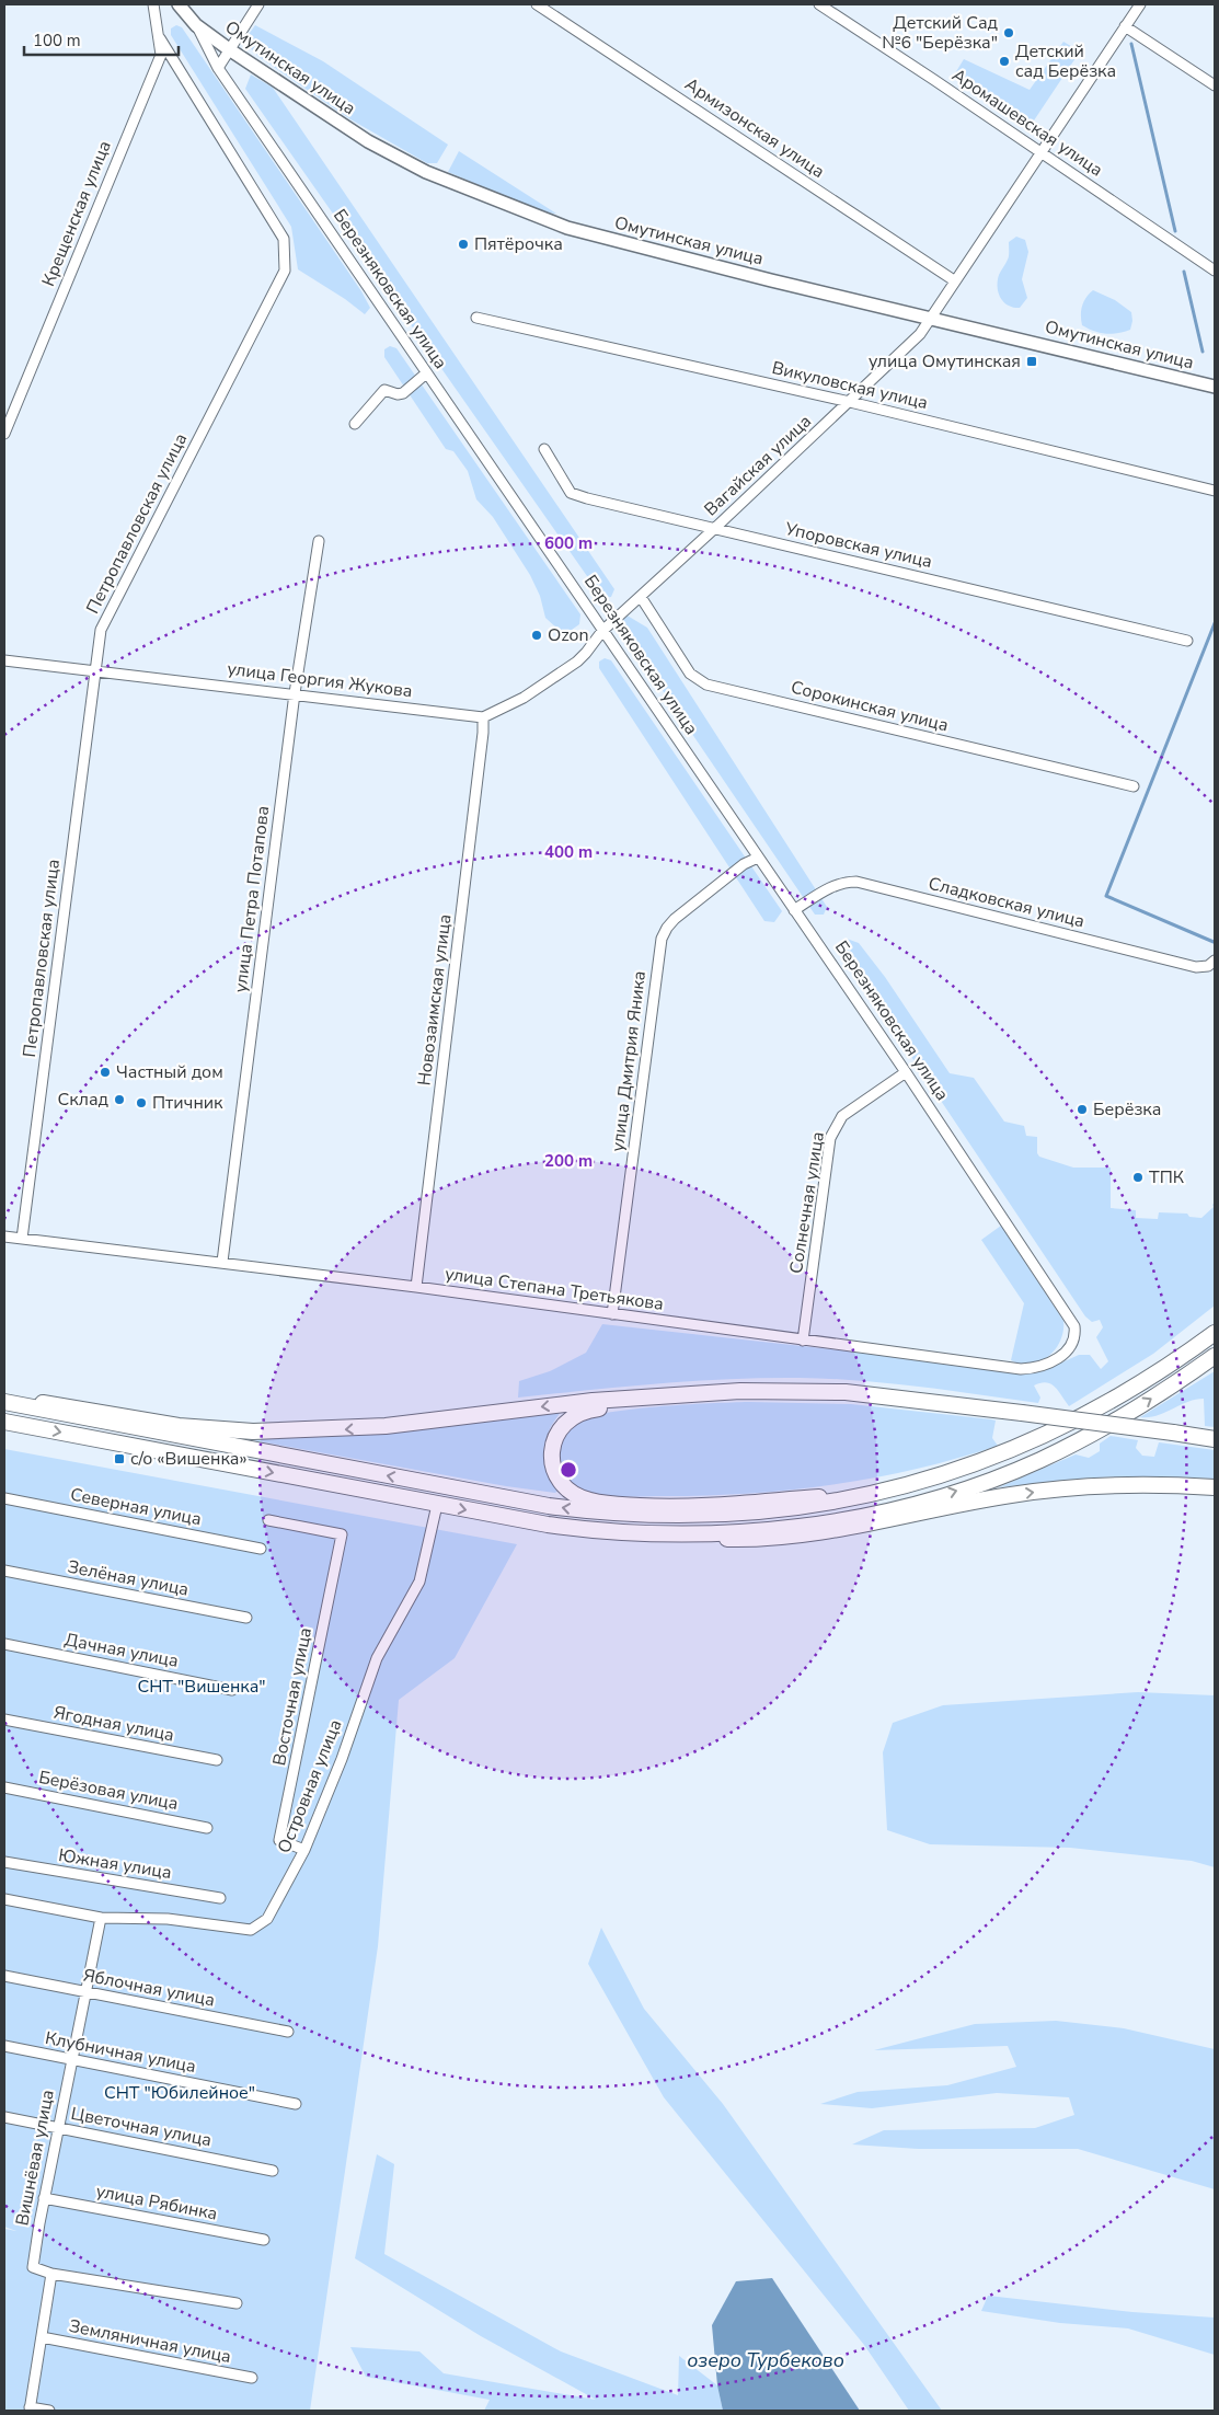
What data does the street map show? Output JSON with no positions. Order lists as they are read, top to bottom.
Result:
{
  "streets": {
    "street": [
      "Омутинская улица",
      "Аромашевская улица",
      "Армизонская улица",
      "Крещенская улица",
      "Березняковская улица",
      "Викуловская улица",
      "Вагайская улица",
      "Петропавловская улица",
      "Упоровская улица",
      "улица Георгия Жукова",
      "Сорокинская улица",
      "улица Петра Потапова",
      "Сладковская улица",
      "Новозаимская улица",
      "улица Дмитрия Яника",
      "Солнечная улица",
      "улица Степана Третьякова",
      "Северная улица",
      "Зелёная улица",
      "Дачная улица",
      "Восточная улица",
      "Ягодная улица",
      "Островная улица",
      "Берёзовая улица",
      "Южная улица",
      "Яблочная улица",
      "Клубничная улица",
      "Цветочная улица",
      "Вишнёвая улица",
      "улица Рябинка",
      "Земляничная улица"
    ]
  },
  "crossings": [
    ["Омутинская улица", "Березняковская улица"],
    ["Омутинская улица", "Вагайская улица"],
    ["Аромашевская улица", "Вагайская улица"],
    ["Армизонская улица", "Вагайская улица"],
    ["Крещенская улица", "Петропавловская улица"],
    ["Березняковская улица", "Вагайская улица"],
    ["Березняковская улица", "улица Георгия Жукова"],
    ["Березняковская улица", "Сладковская улица"],
    ["Березняковская улица", "улица Дмитрия Яника"],
    ["Березняковская улица", "Солнечная улица"],
    ["Березняковская улица", "улица Степана Третьякова"],
    ["Викуловская улица", "Вагайская улица"],
    ["Вагайская улица", "Упоровская улица"],
    ["Вагайская улица", "улица Георгия Жукова"],
    ["Вагайская улица", "Сорокинская улица"],
    ["Петропавловская улица", "улица Георгия Жукова"],
    ["Петропавловская улица", "улица Степана Третьякова"],
    ["улица Георгия Жукова", "улица Петра Потапова"],
    ["улица Георгия Жукова", "Новозаимская улица"],
    ["улица Петра Потапова", "улица Степана Третьякова"],
    ["Новозаимская улица", "улица Степана Третьякова"],
    ["улица Дмитрия Яника", "улица Степана Третьякова"],
    ["Солнечная улица", "улица Степана Третьякова"],
    ["Восточная улица", "Островная улица"],
    ["Островная улица", "Вишнёвая улица"],
    ["Яблочная улица", "Вишнёвая улица"],
    ["Клубничная улица", "Вишнёвая улица"],
    ["Цветочная улица", "Вишнёвая улица"],
    ["Вишнёвая улица", "улица Рябинка"]
  ],
  "water": ["озеро Турбеково"],
  "parks": ["СНТ \"Вишенка\"", "СНТ \"Юбилейное\""],
  "places": {
    "other": [
      "Детский Сад №6 \"Берёзка\"",
      "Детский сад Берёзка",
      "Пятёрочка",
      "Ozon",
      "Частный дом",
      "Склад",
      "Птичник",
      "Берёзка",
      "ТПК"
    ],
    "transit": ["улица Омутинская", "с/о «Вишенка»"]
  },
  "scale_bar": "100 m",
  "rings": ["600 m", "400 m", "200 m"]
}
